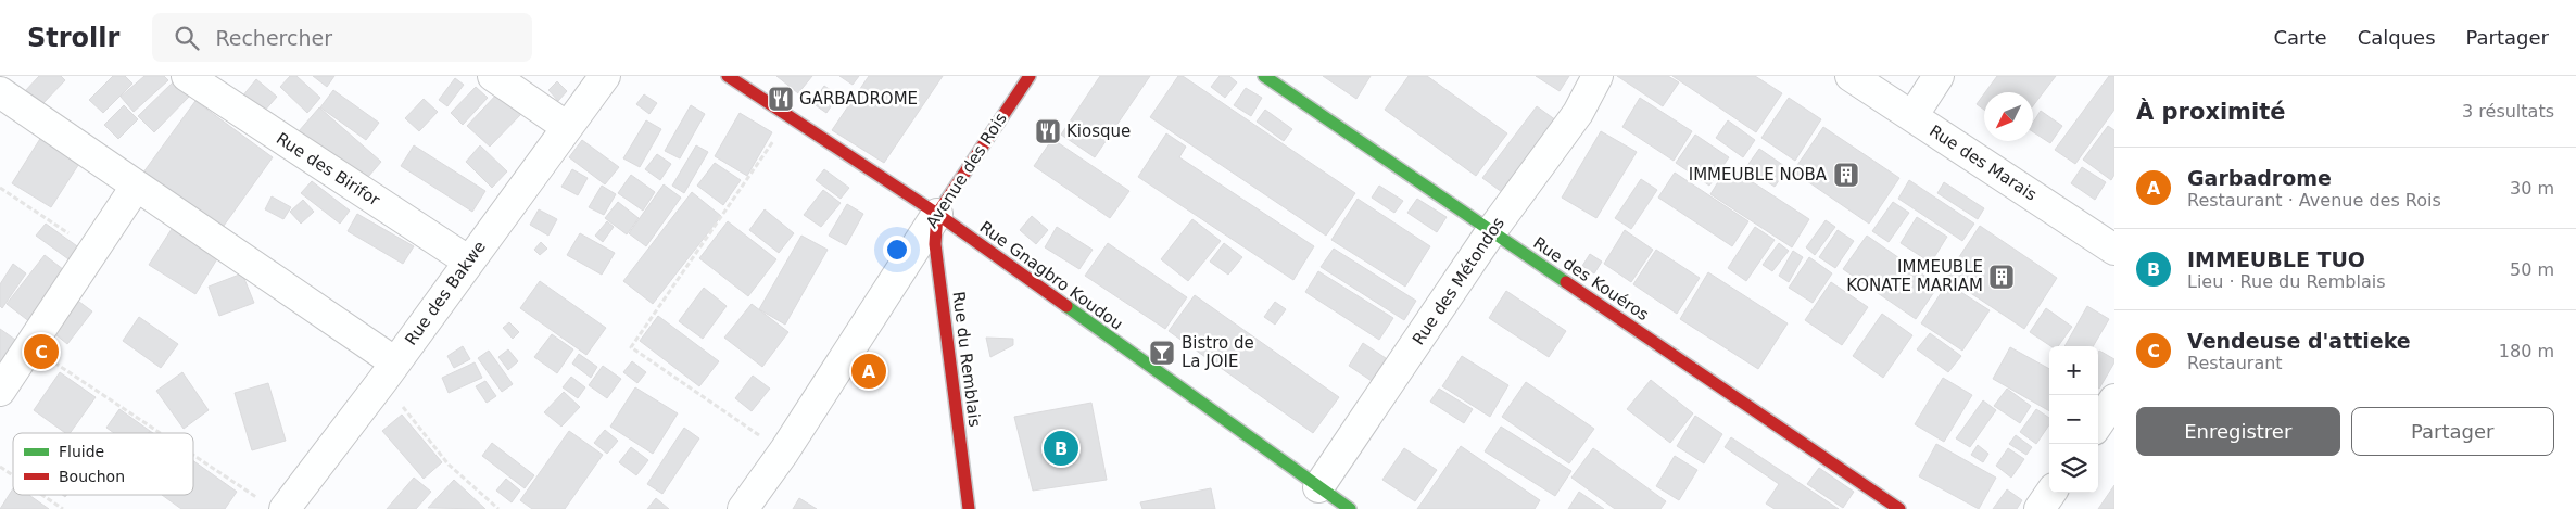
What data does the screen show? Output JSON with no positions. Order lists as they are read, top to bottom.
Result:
{
  "streets": {
    "street": [
      "Rue des Marais",
      "Rue des Birifor",
      "Avenue des Rois",
      "Rue Gnagbro Koudou",
      "Rue des Kouéros",
      "Rue des Métondos",
      "Rue des Bakwe",
      "Rue du Remblais"
    ]
  },
  "crossings": [
    ["Rue des Birifor", "Rue des Bakwe"],
    ["Avenue des Rois", "Rue Gnagbro Koudou"],
    ["Avenue des Rois", "Rue du Remblais"],
    ["Rue Gnagbro Koudou", "Rue des Métondos"],
    ["Rue Gnagbro Koudou", "Rue du Remblais"],
    ["Rue des Kouéros", "Rue des Métondos"]
  ],
  "places": {
    "restaurant": ["GARBADROME", "Kiosque"],
    "building": ["IMMEUBLE NOBA", "IMMEUBLE KONATE MARIAM"],
    "bar": ["Bistro de La JOIE"]
  },
  "legend": ["Fluide", "Bouchon"],
  "north": "bottom left",
  "page": {
    "header": "Strollr",
    "search": "Rechercher",
    "nav": ["Carte", "Calques", "Partager"],
    "heading": ["À proximité", "3 résultats"],
    "list": [
      {
        "mark": "A",
        "name": "Garbadrome",
        "note": "Restaurant · Avenue des Rois",
        "value": "30 m"
      },
      {
        "mark": "B",
        "name": "IMMEUBLE TUO",
        "note": "Lieu · Rue du Remblais",
        "value": "50 m"
      },
      {
        "mark": "C",
        "name": "Vendeuse d'attieke",
        "note": "Restaurant",
        "value": "180 m"
      }
    ],
    "pins": ["C", "A", "B"],
    "map_buttons": ["+", "−"],
    "buttons": ["Enregistrer", "Partager"]
  }
}
